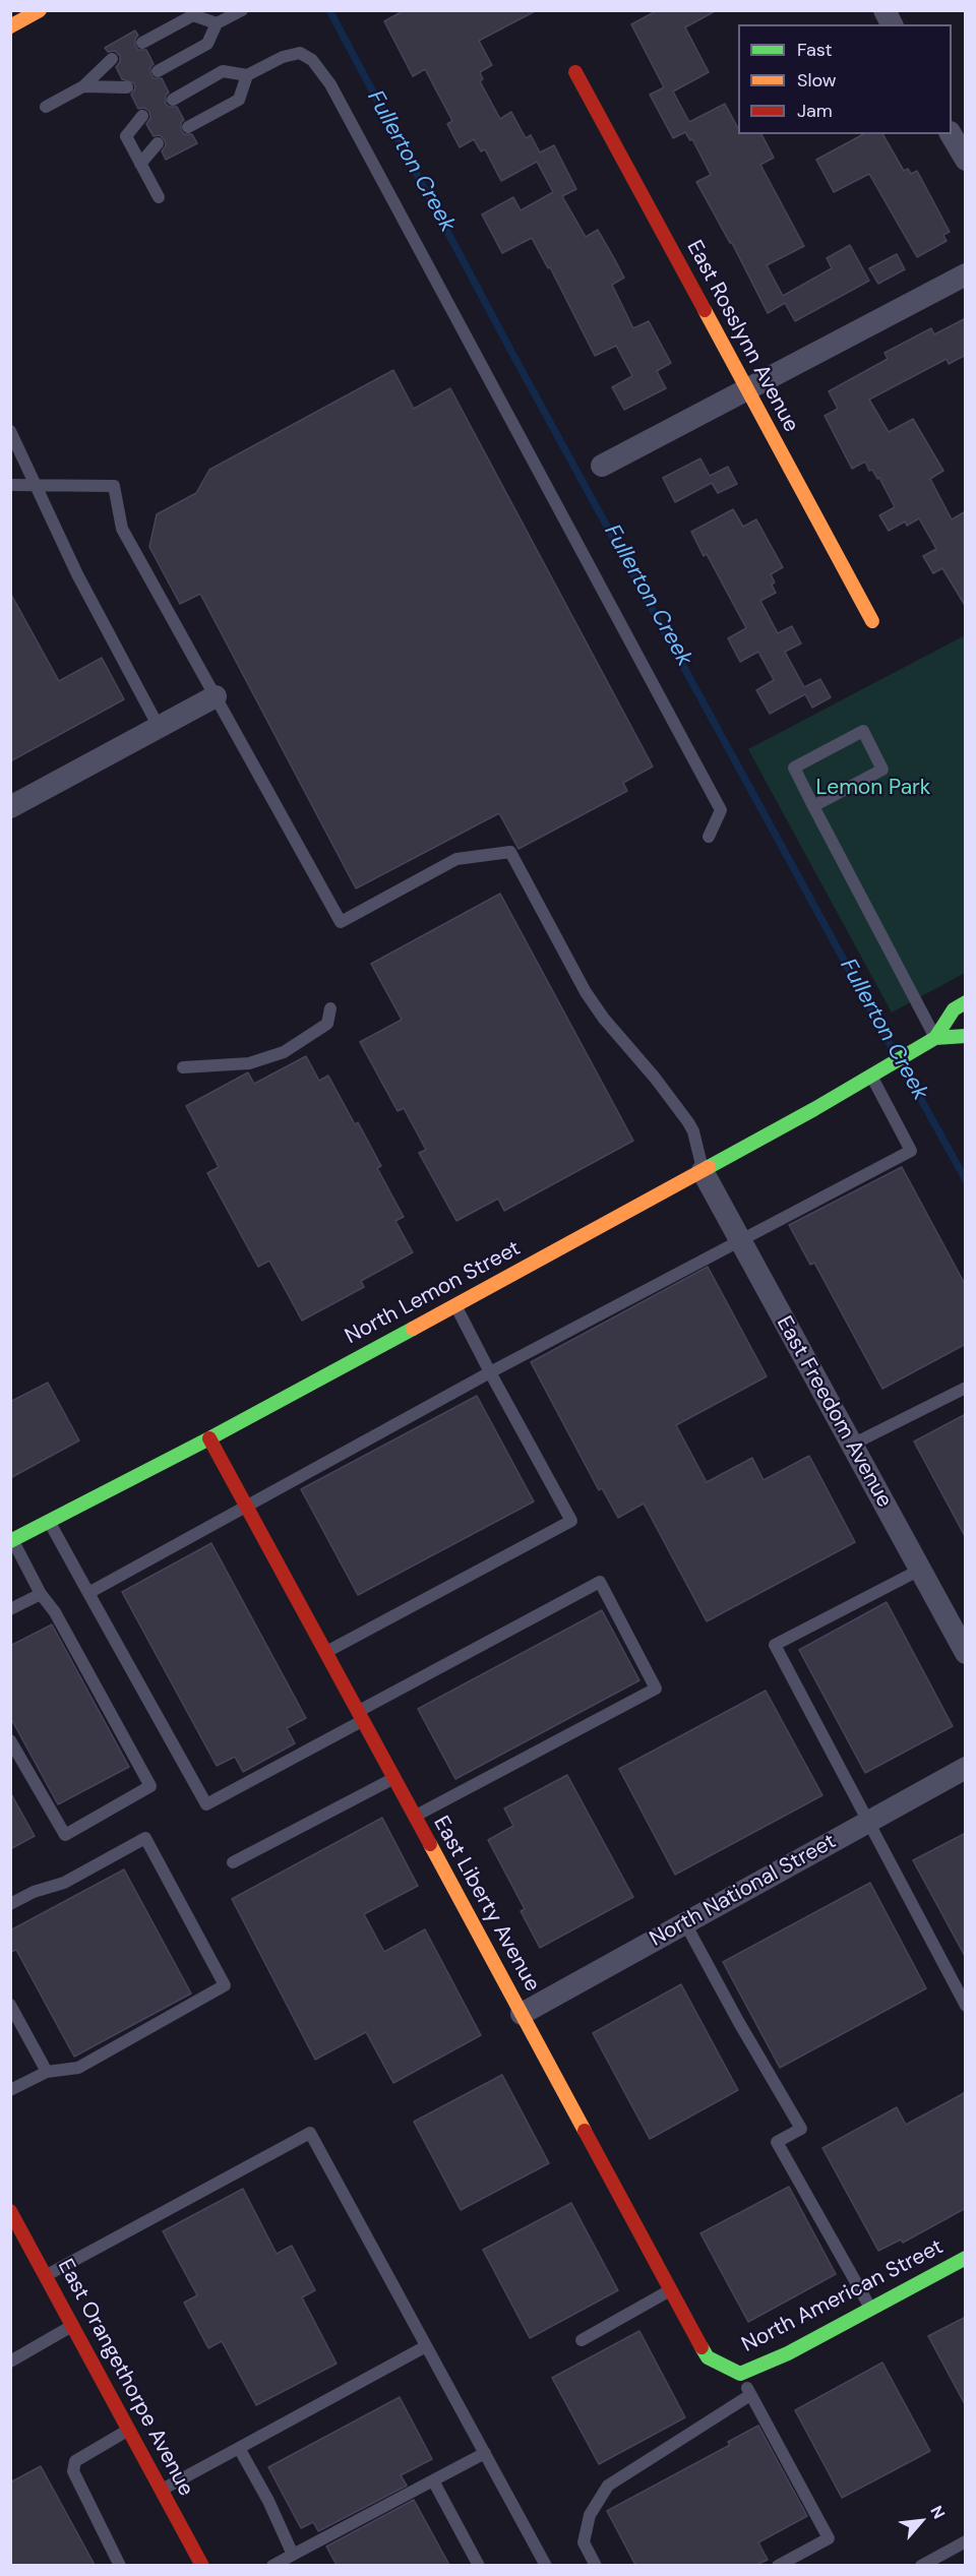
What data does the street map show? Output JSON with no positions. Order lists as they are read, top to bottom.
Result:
{
  "streets": {
    "street": [
      "East Rosslynn Avenue",
      "North Lemon Street",
      "East Freedom Avenue",
      "North National Street",
      "East Liberty Avenue",
      "North American Street",
      "East Orangethorpe Avenue"
    ]
  },
  "crossings": [
    ["North Lemon Street", "East Freedom Avenue"],
    ["North Lemon Street", "East Liberty Avenue"],
    ["North National Street", "East Liberty Avenue"],
    ["East Liberty Avenue", "North American Street"]
  ],
  "water": ["Fullerton Creek"],
  "parks": ["Lemon Park"],
  "legend": ["Fast", "Slow", "Jam"],
  "north": "top right"
}
